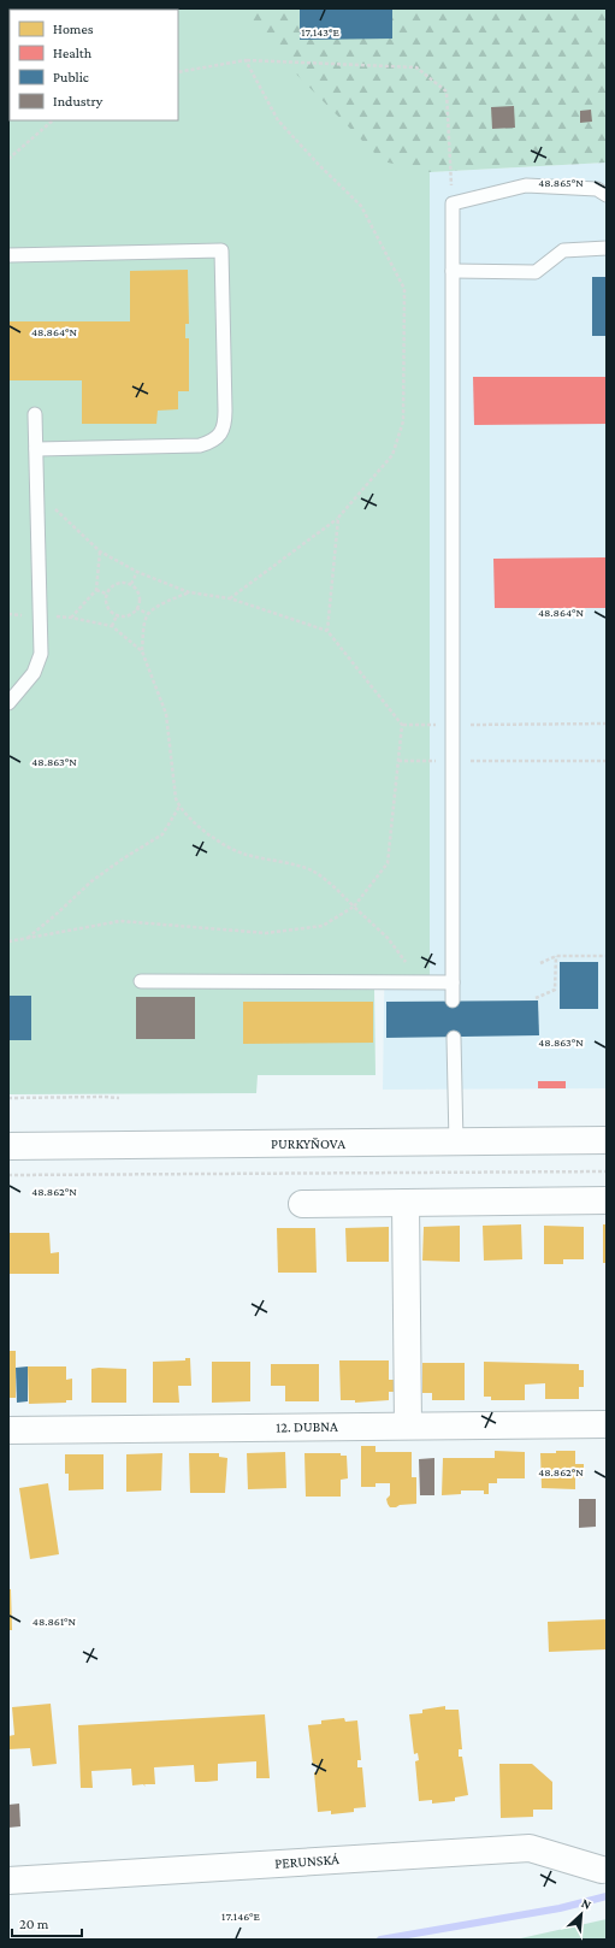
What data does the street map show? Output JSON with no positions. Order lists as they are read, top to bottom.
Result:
{
  "streets": {
    "street": ["PURKYŇOVA", "12. DUBNA", "PERUNSKÁ"]
  },
  "legend": [
    "Homes",
    "Health",
    "Public",
    "Industry"
  ],
  "scale_bar": "20 m",
  "north": "top right",
  "coordinates": [
    "17.143°E",
    "48.865°N",
    "48.864°N",
    "48.863°N",
    "48.862°N",
    "48.861°N",
    "17.146°E"
  ]
}
